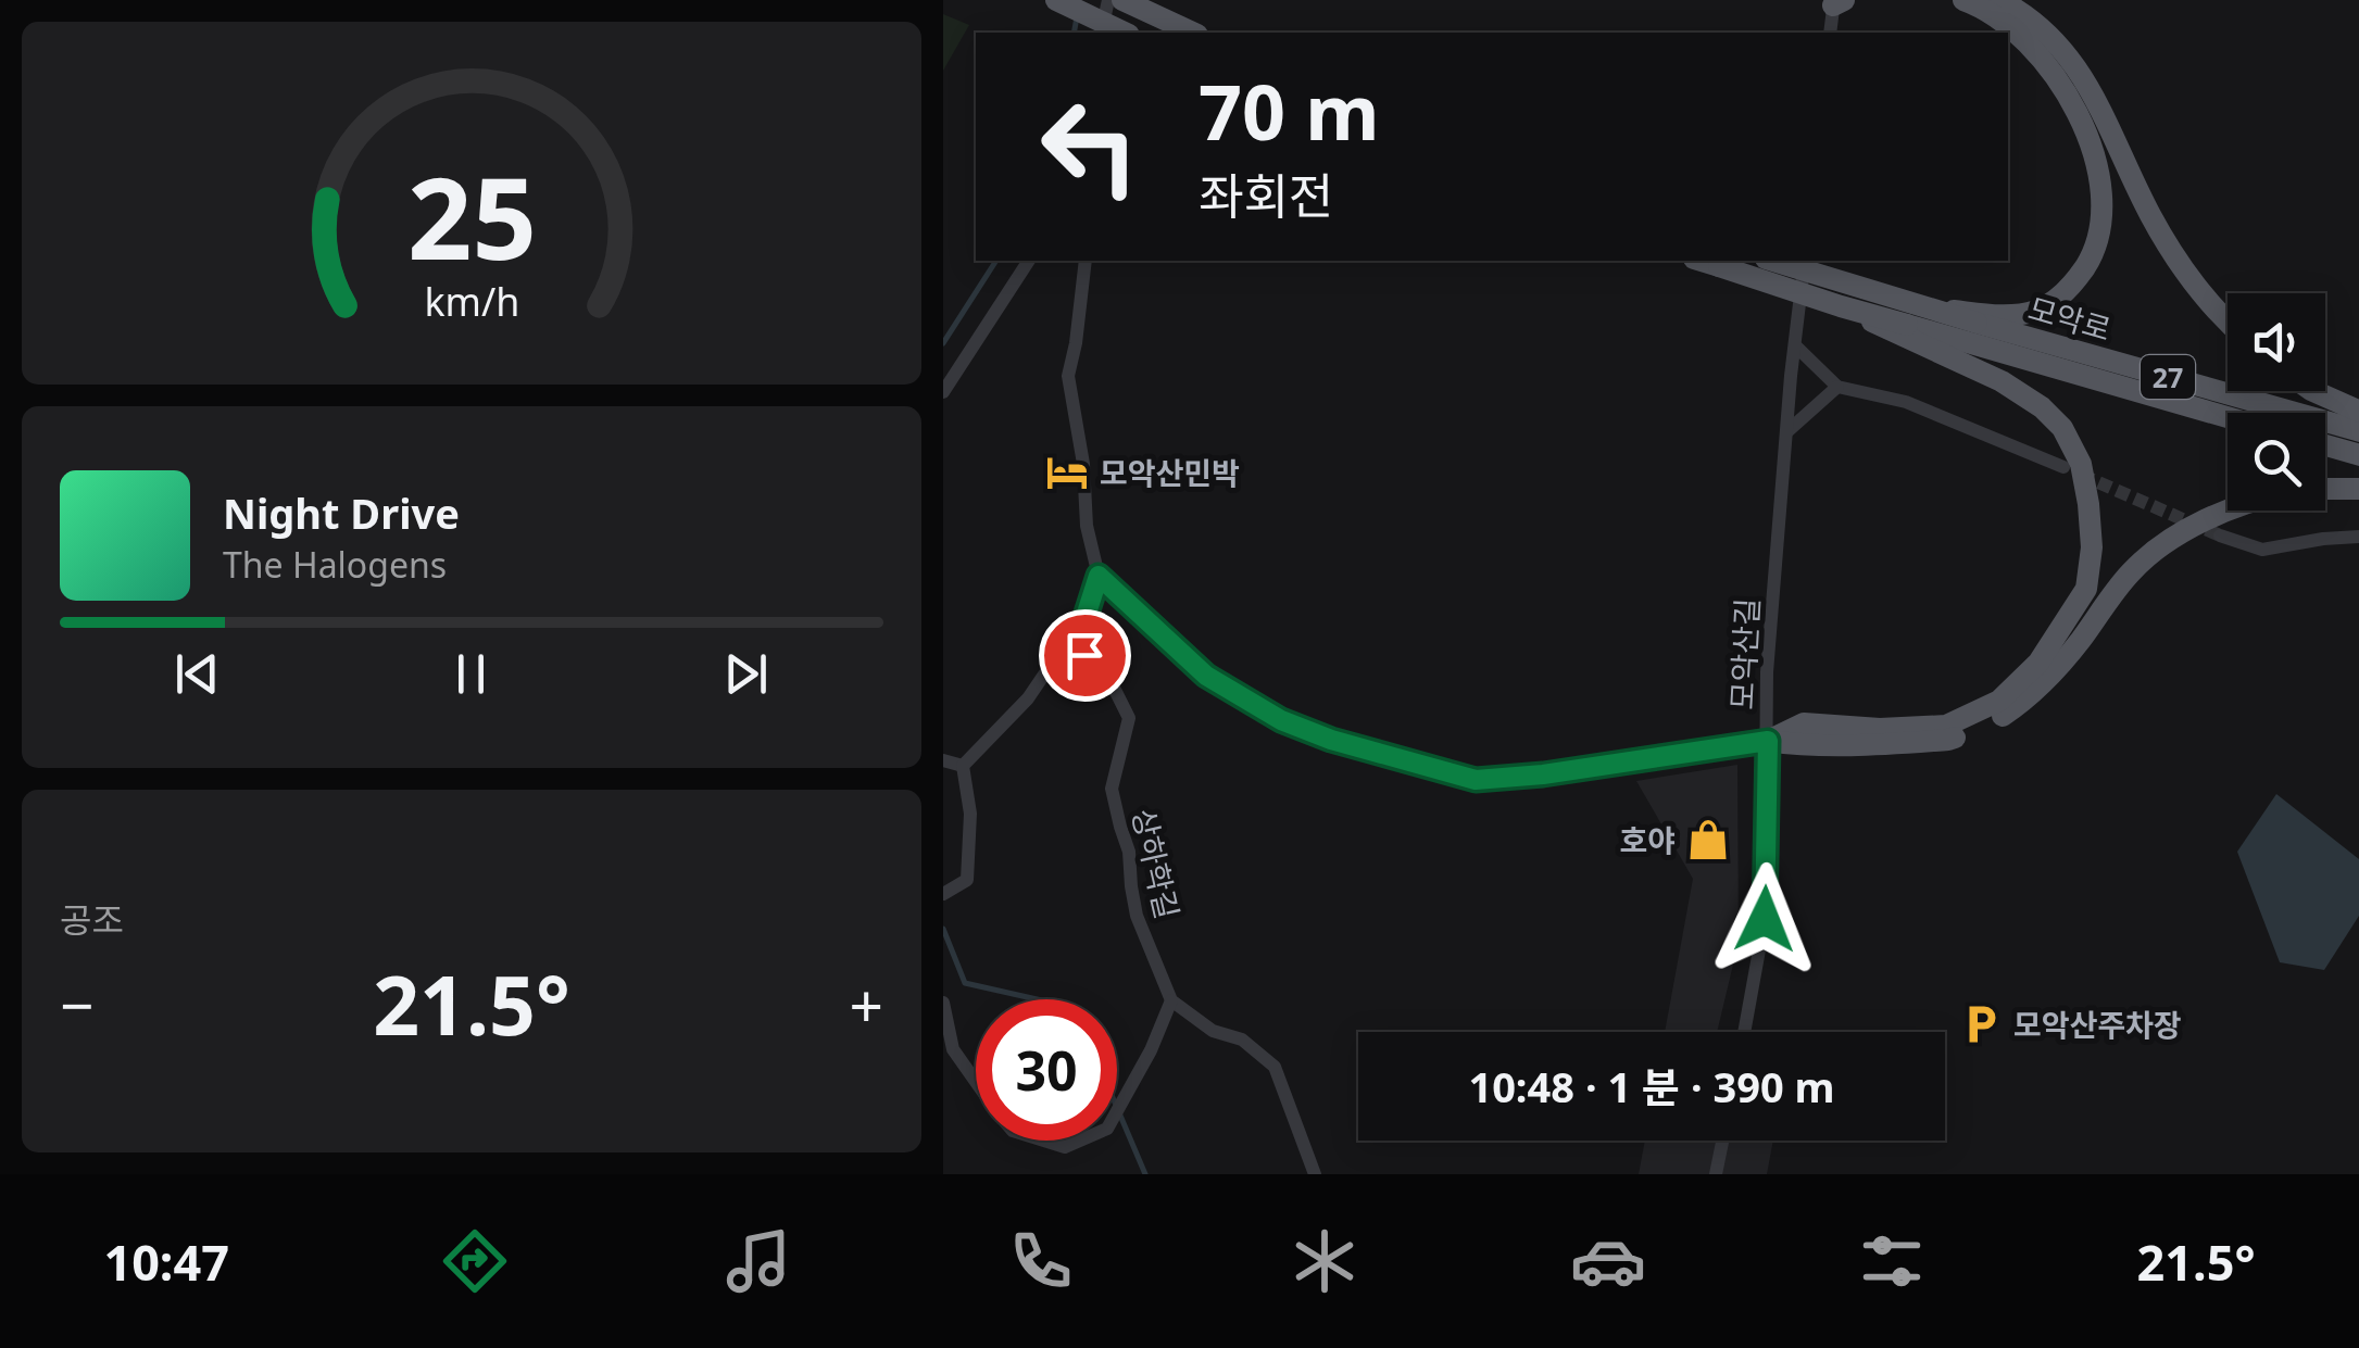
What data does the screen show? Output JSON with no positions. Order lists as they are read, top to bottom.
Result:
{
  "streets": {
    "main road": ["모악로", "27"],
    "street": ["모악산길", "상하학길"]
  },
  "places": {
    "hotel": ["모악산민박"],
    "shop": ["호야"],
    "parking": ["모악산주차장"]
  },
  "page": {
    "turn": ["70 m", "좌회전"],
    "song": ["Night Drive", "The Halogens"],
    "tile": "공조",
    "heat": ["−", "21.5°", "+"],
    "limit": "30",
    "trip": "10:48 · 1 분 · 390 m",
    "tabs": ["10:47", "21.5°"],
    "gauge": ["25", "km/h"]
  }
}
